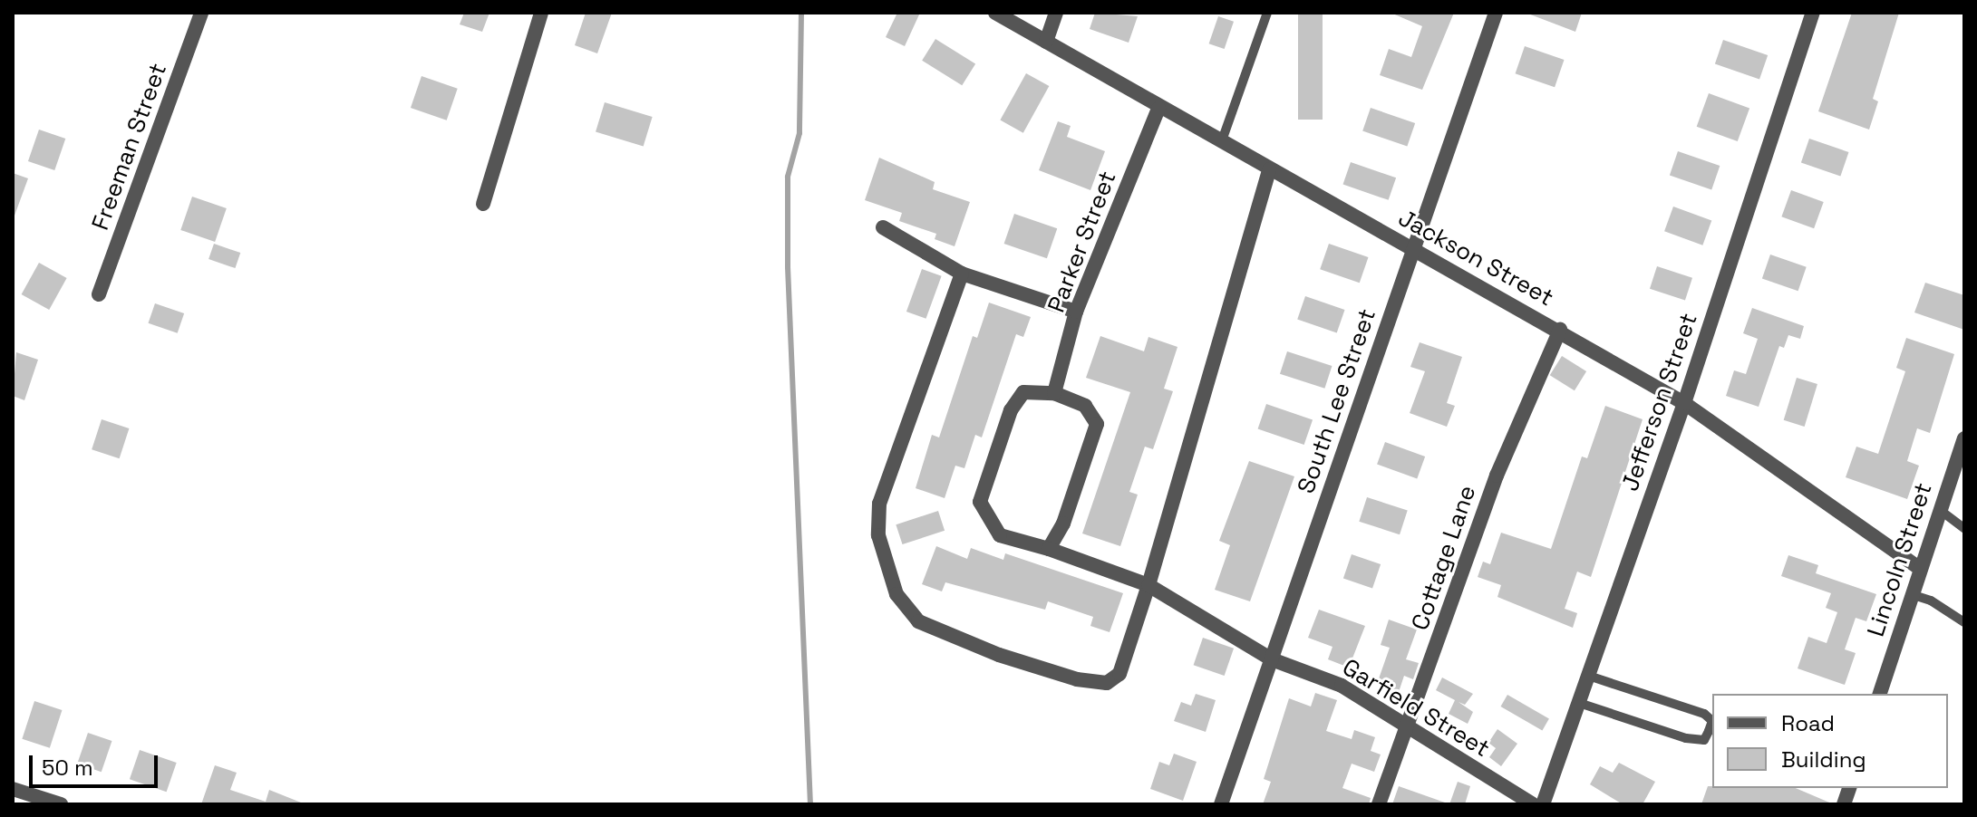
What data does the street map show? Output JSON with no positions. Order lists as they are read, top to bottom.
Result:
{
  "streets": {
    "street": [
      "Freeman Street",
      "Parker Street",
      "Jackson Street",
      "South Lee Street",
      "Jefferson Street",
      "Cottage Lane",
      "Lincoln Street",
      "Garfield Street"
    ]
  },
  "crossings": [
    ["Parker Street", "Jackson Street"],
    ["Jackson Street", "South Lee Street"],
    ["Jackson Street", "Jefferson Street"],
    ["Jackson Street", "Cottage Lane"],
    ["Jackson Street", "Lincoln Street"],
    ["South Lee Street", "Garfield Street"],
    ["Cottage Lane", "Garfield Street"]
  ],
  "legend": ["Road", "Building"],
  "scale_bar": "50 m"
}
